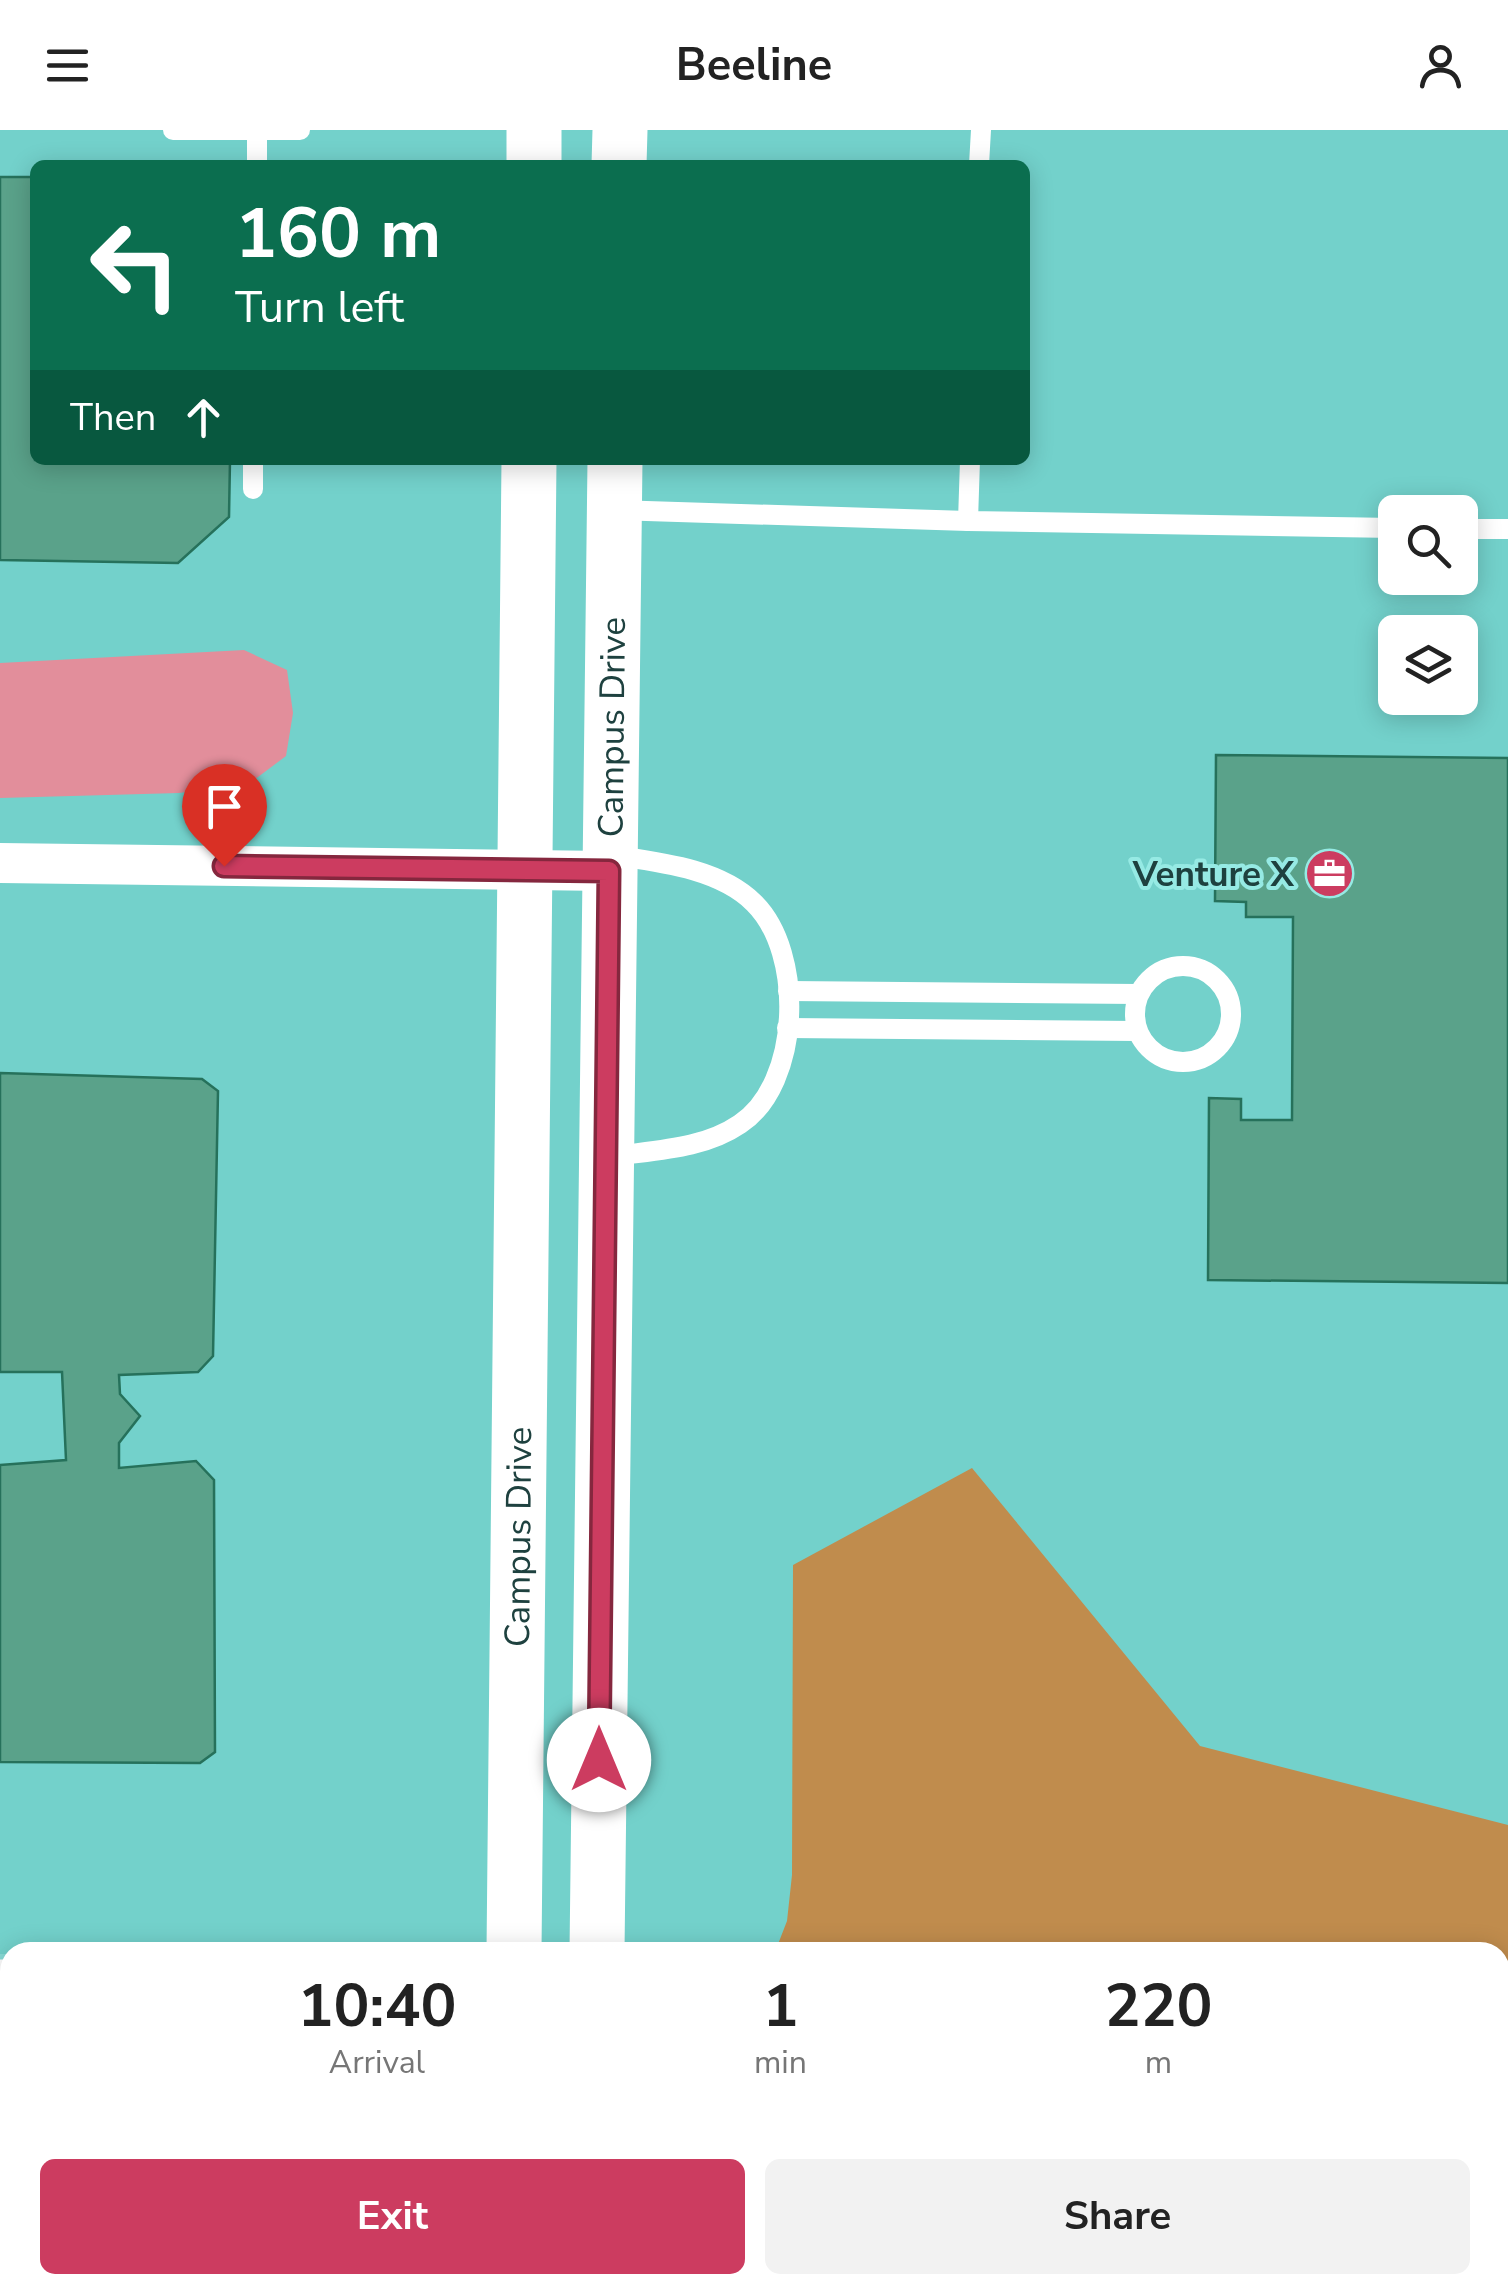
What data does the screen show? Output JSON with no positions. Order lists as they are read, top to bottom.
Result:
{
  "streets": {
    "street": ["Campus Drive"]
  },
  "places": {
    "office": ["Venture X"]
  },
  "page": {
    "header": "Beeline",
    "turn": ["160 m", "Turn left"],
    "then": "Then",
    "eta": [
      "10:40",
      "Arrival",
      "1",
      "min",
      "220",
      "m"
    ],
    "buttons": ["Exit", "Share"]
  }
}
